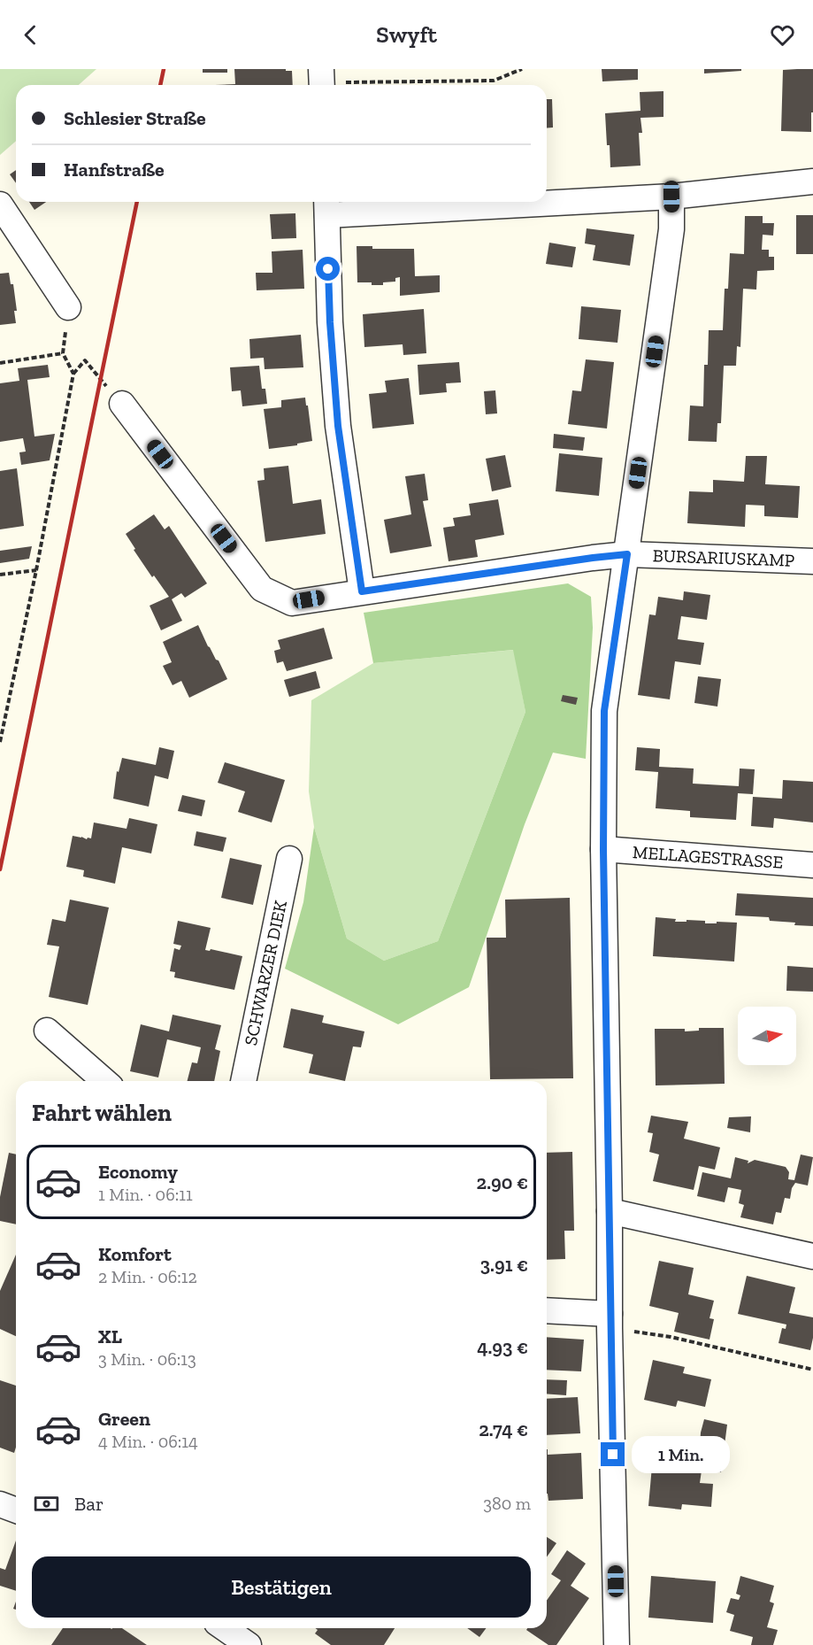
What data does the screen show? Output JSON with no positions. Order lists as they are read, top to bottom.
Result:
{
  "streets": {
    "street": ["BURSARIUSKAMP", "MELLAGESTRASSE", "SCHWARZER DIEK"]
  },
  "north": "right",
  "page": {
    "header": "Swyft",
    "banner": ["Schlesier Straße", "Hanfstraße"],
    "heading": "Fahrt wählen",
    "list": [
      {
        "name": "Economy",
        "note": "1 Min. · 06:11",
        "value": "2.90 €"
      },
      {
        "name": "Komfort",
        "note": "2 Min. · 06:12",
        "value": "3.91 €"
      },
      {
        "name": "XL",
        "note": "3 Min. · 06:13",
        "value": "4.93 €"
      },
      {
        "name": "Green",
        "note": "4 Min. · 06:14",
        "value": "2.74 €"
      }
    ],
    "bubble": "1 Min.",
    "pay": ["Bar", "380 m"],
    "buttons": "Bestätigen"
  }
}
